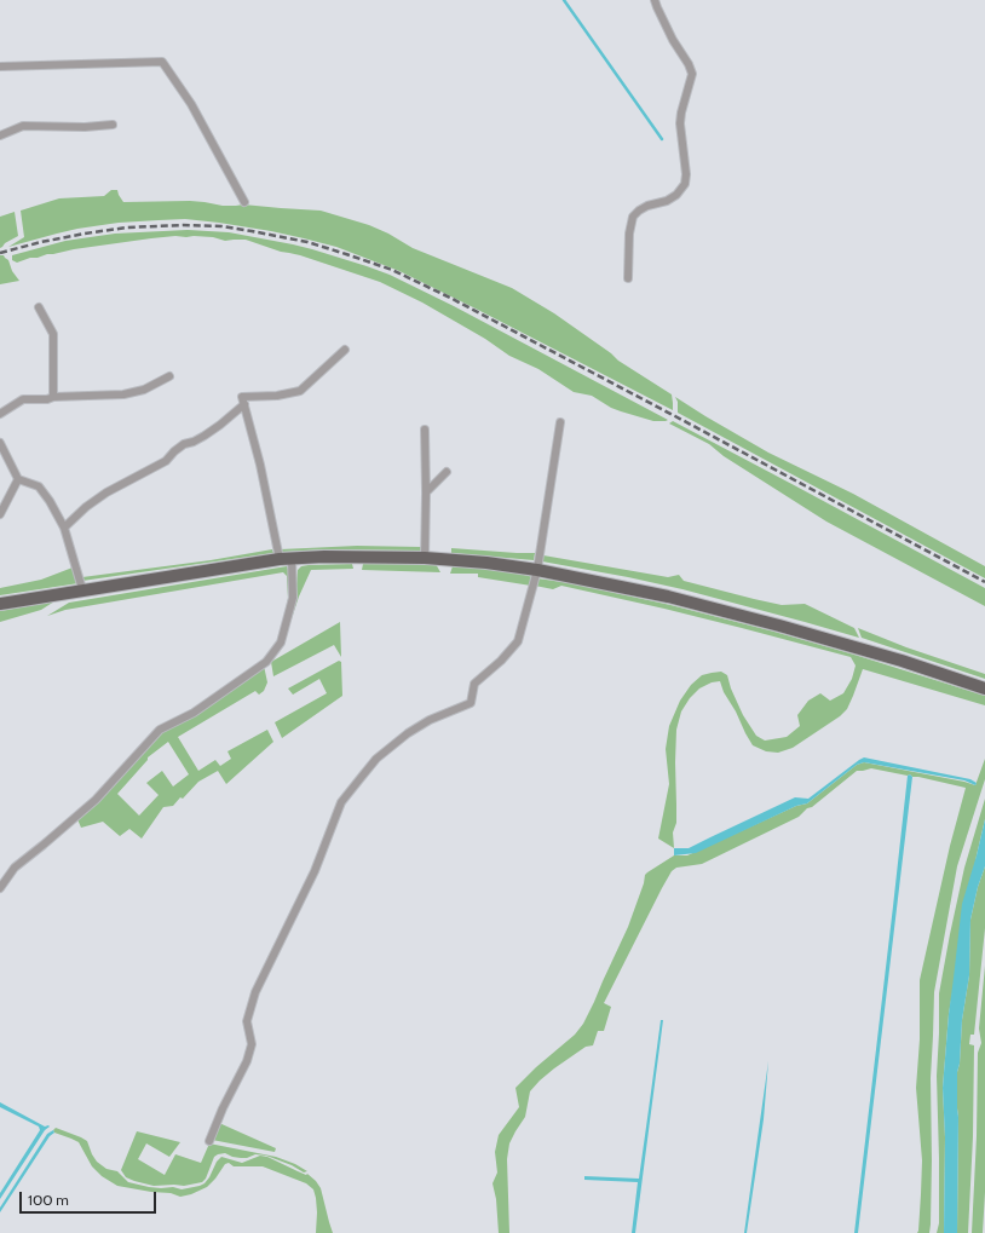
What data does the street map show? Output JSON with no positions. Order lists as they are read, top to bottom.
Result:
{
  "scale_bar": "100 m"
}
